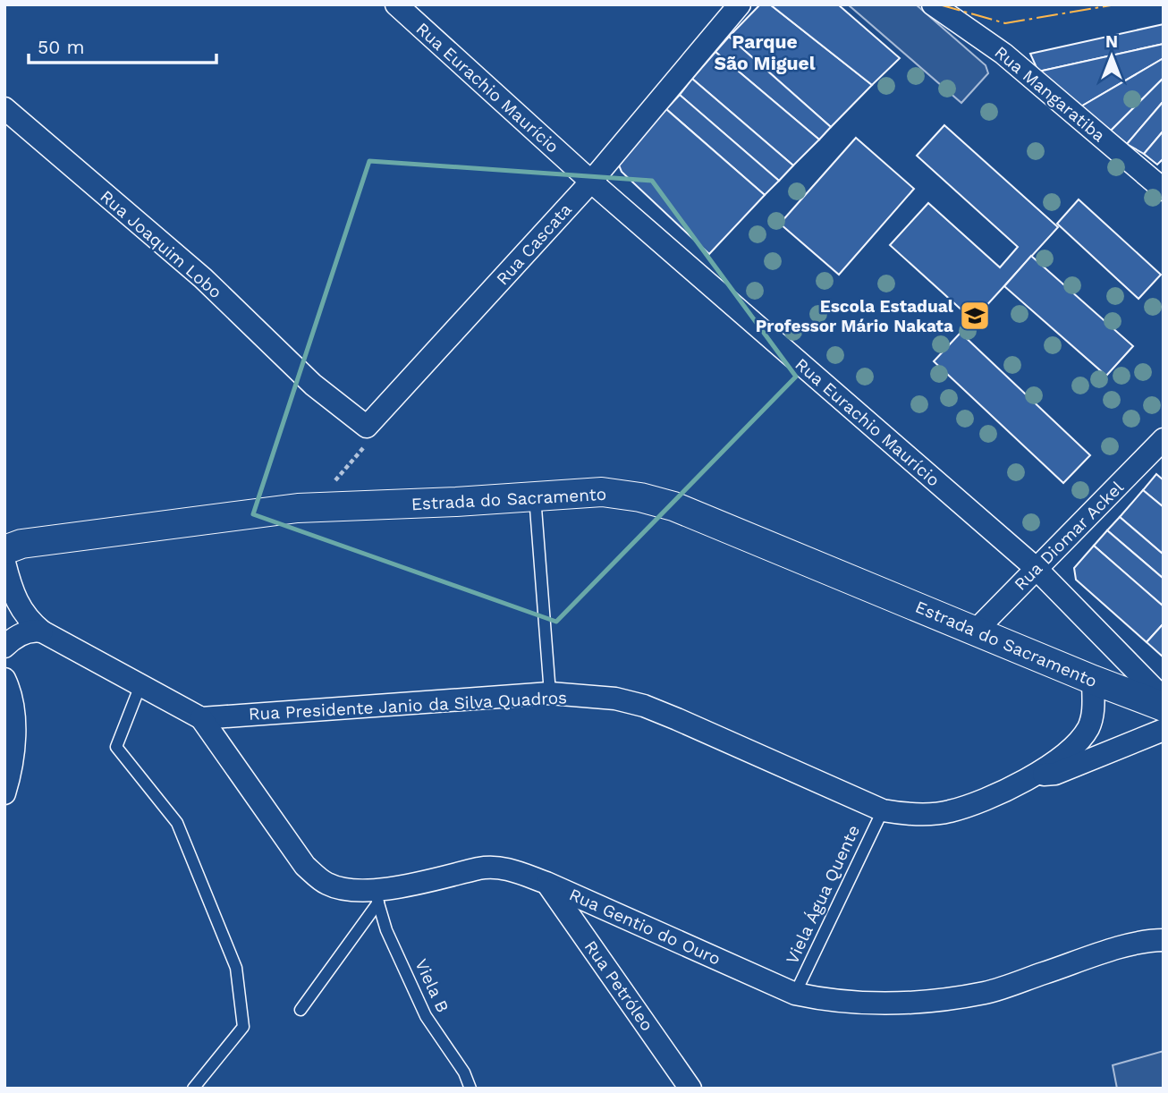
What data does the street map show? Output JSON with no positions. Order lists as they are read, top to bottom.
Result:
{
  "streets": {
    "street": [
      "Rua Eurachio Maurício",
      "Rua Mangaratiba",
      "Rua Joaquim Lobo",
      "Rua Cascata",
      "Estrada do Sacramento",
      "Rua Diomar Ackel",
      "Rua Presidente Janio da Silva Quadros",
      "Rua Gentio do Ouro",
      "Rua Petróleo"
    ],
    "lane": ["Viela Água Quente", "Viela B"]
  },
  "crossings": [
    ["Rua Eurachio Maurício", "Rua Cascata"],
    ["Rua Eurachio Maurício", "Rua Diomar Ackel"],
    ["Rua Joaquim Lobo", "Rua Cascata"],
    ["Estrada do Sacramento", "Rua Diomar Ackel"],
    ["Estrada do Sacramento", "Rua Presidente Janio da Silva Quadros"],
    ["Rua Presidente Janio da Silva Quadros", "Viela Água Quente"],
    ["Rua Presidente Janio da Silva Quadros", "Rua Gentio do Ouro"],
    ["Viela Água Quente", "Rua Gentio do Ouro"],
    ["Rua Gentio do Ouro", "Viela B"],
    ["Rua Gentio do Ouro", "Rua Petróleo"]
  ],
  "districts": ["Parque São Miguel"],
  "places": {
    "school or university": ["Escola Estadual Professor Mário Nakata"]
  },
  "scale_bar": "50 m",
  "north": "top"
}
